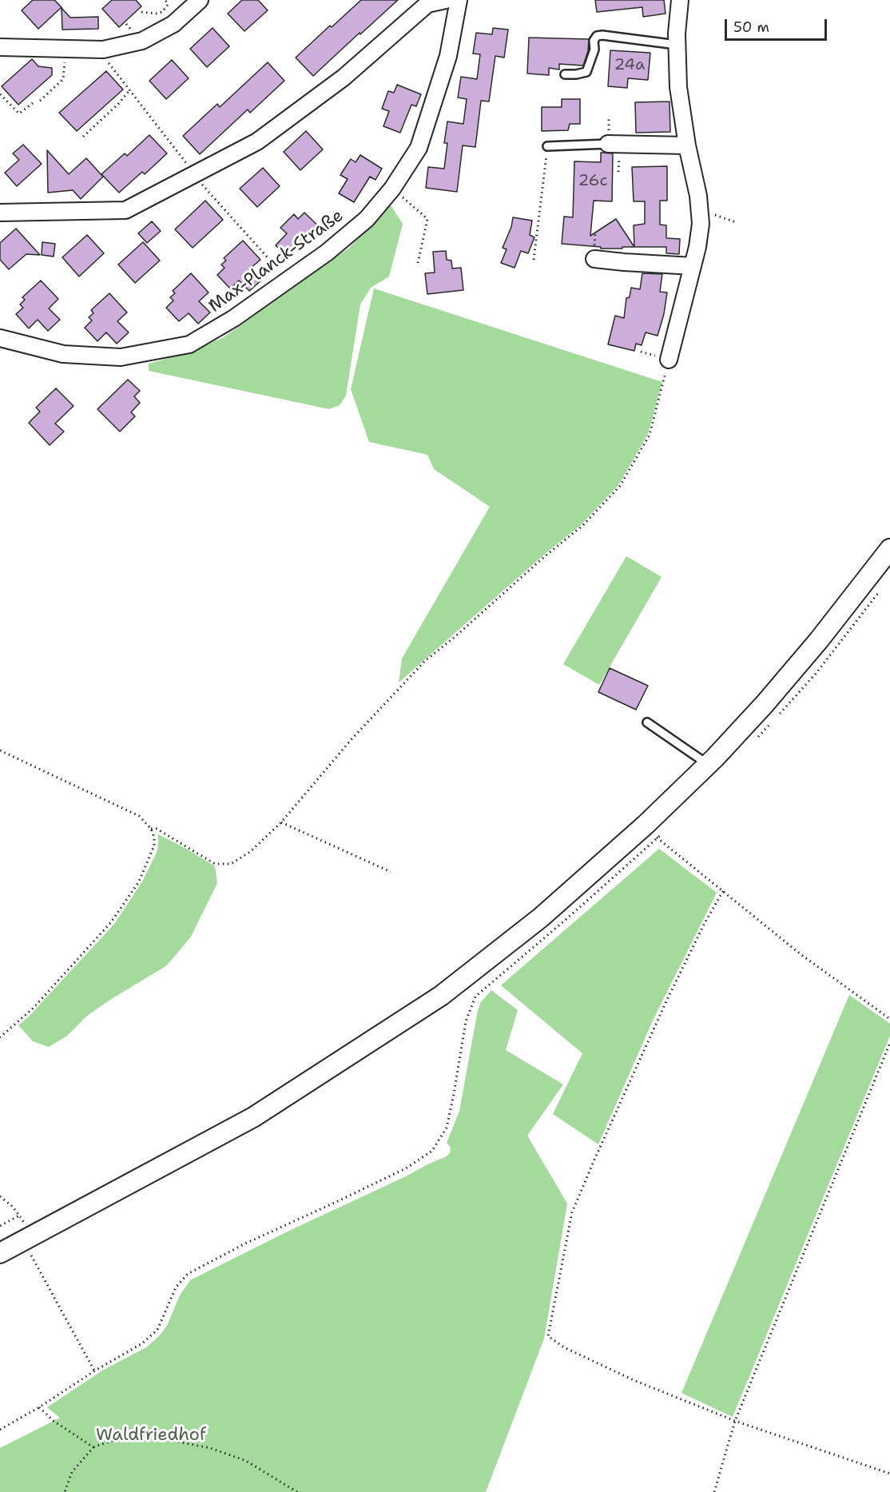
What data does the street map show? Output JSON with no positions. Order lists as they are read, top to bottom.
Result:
{
  "streets": {
    "street": ["Max-Planck-Straße"]
  },
  "parks": ["Waldfriedhof"],
  "house_numbers": ["24a", "26c"],
  "scale_bar": "50 m"
}
